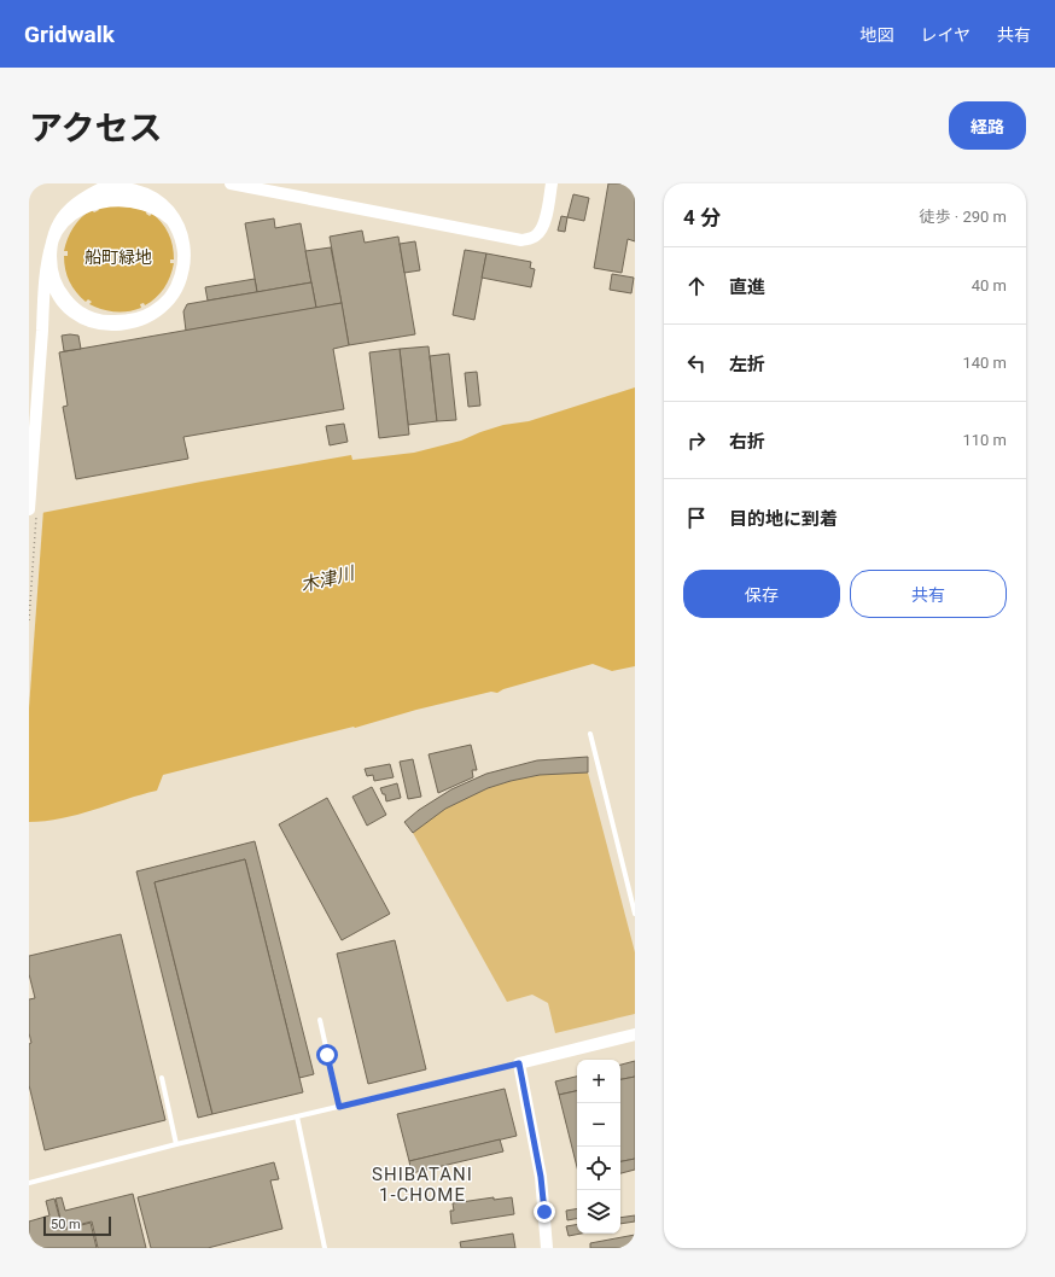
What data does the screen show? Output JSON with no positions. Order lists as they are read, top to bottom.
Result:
{
  "districts": ["SHIBATANI 1-CHOME"],
  "water": ["木津川"],
  "parks": ["船町緑地"],
  "scale_bar": "50 m",
  "page": {
    "header": "Gridwalk",
    "nav": ["地図", "レイヤ", "共有"],
    "title": "アクセス",
    "buttons": [
      "経路",
      ["保存", "共有"]
    ],
    "heading": ["4 分", "徒歩 · 290 m"],
    "list": [
      ["直進", "40 m"],
      ["左折", "140 m"],
      ["右折", "110 m"],
      "目的地に到着"
    ],
    "map_buttons": ["+", "−"],
    "scale": "50 m"
  }
}
